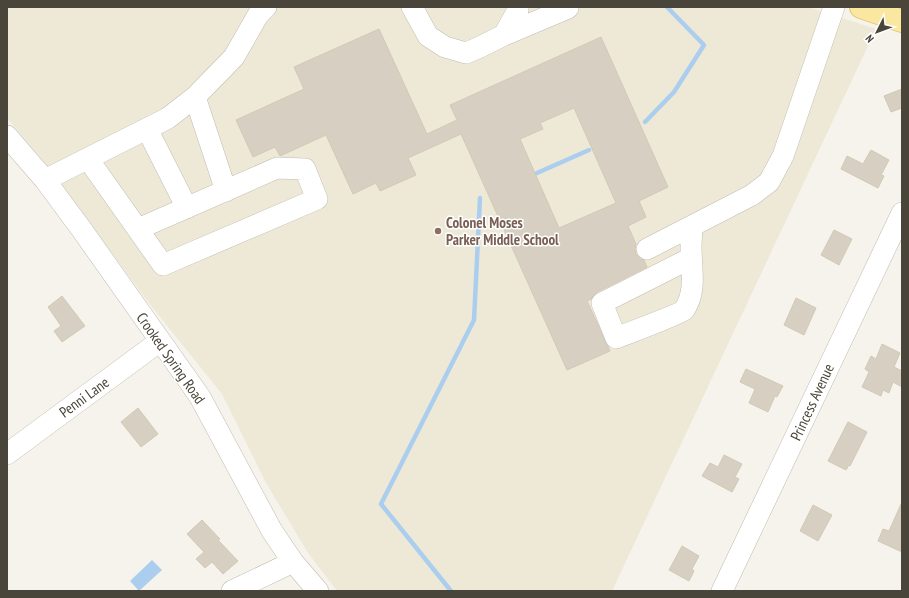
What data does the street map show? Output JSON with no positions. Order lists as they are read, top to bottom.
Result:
{
  "streets": {
    "street": ["Crooked Spring Road", "Penni Lane", "Princess Avenue"]
  },
  "crossings": [
    ["Crooked Spring Road", "Penni Lane"]
  ],
  "places": ["Colonel Moses Parker Middle School"],
  "north": "bottom left"
}
